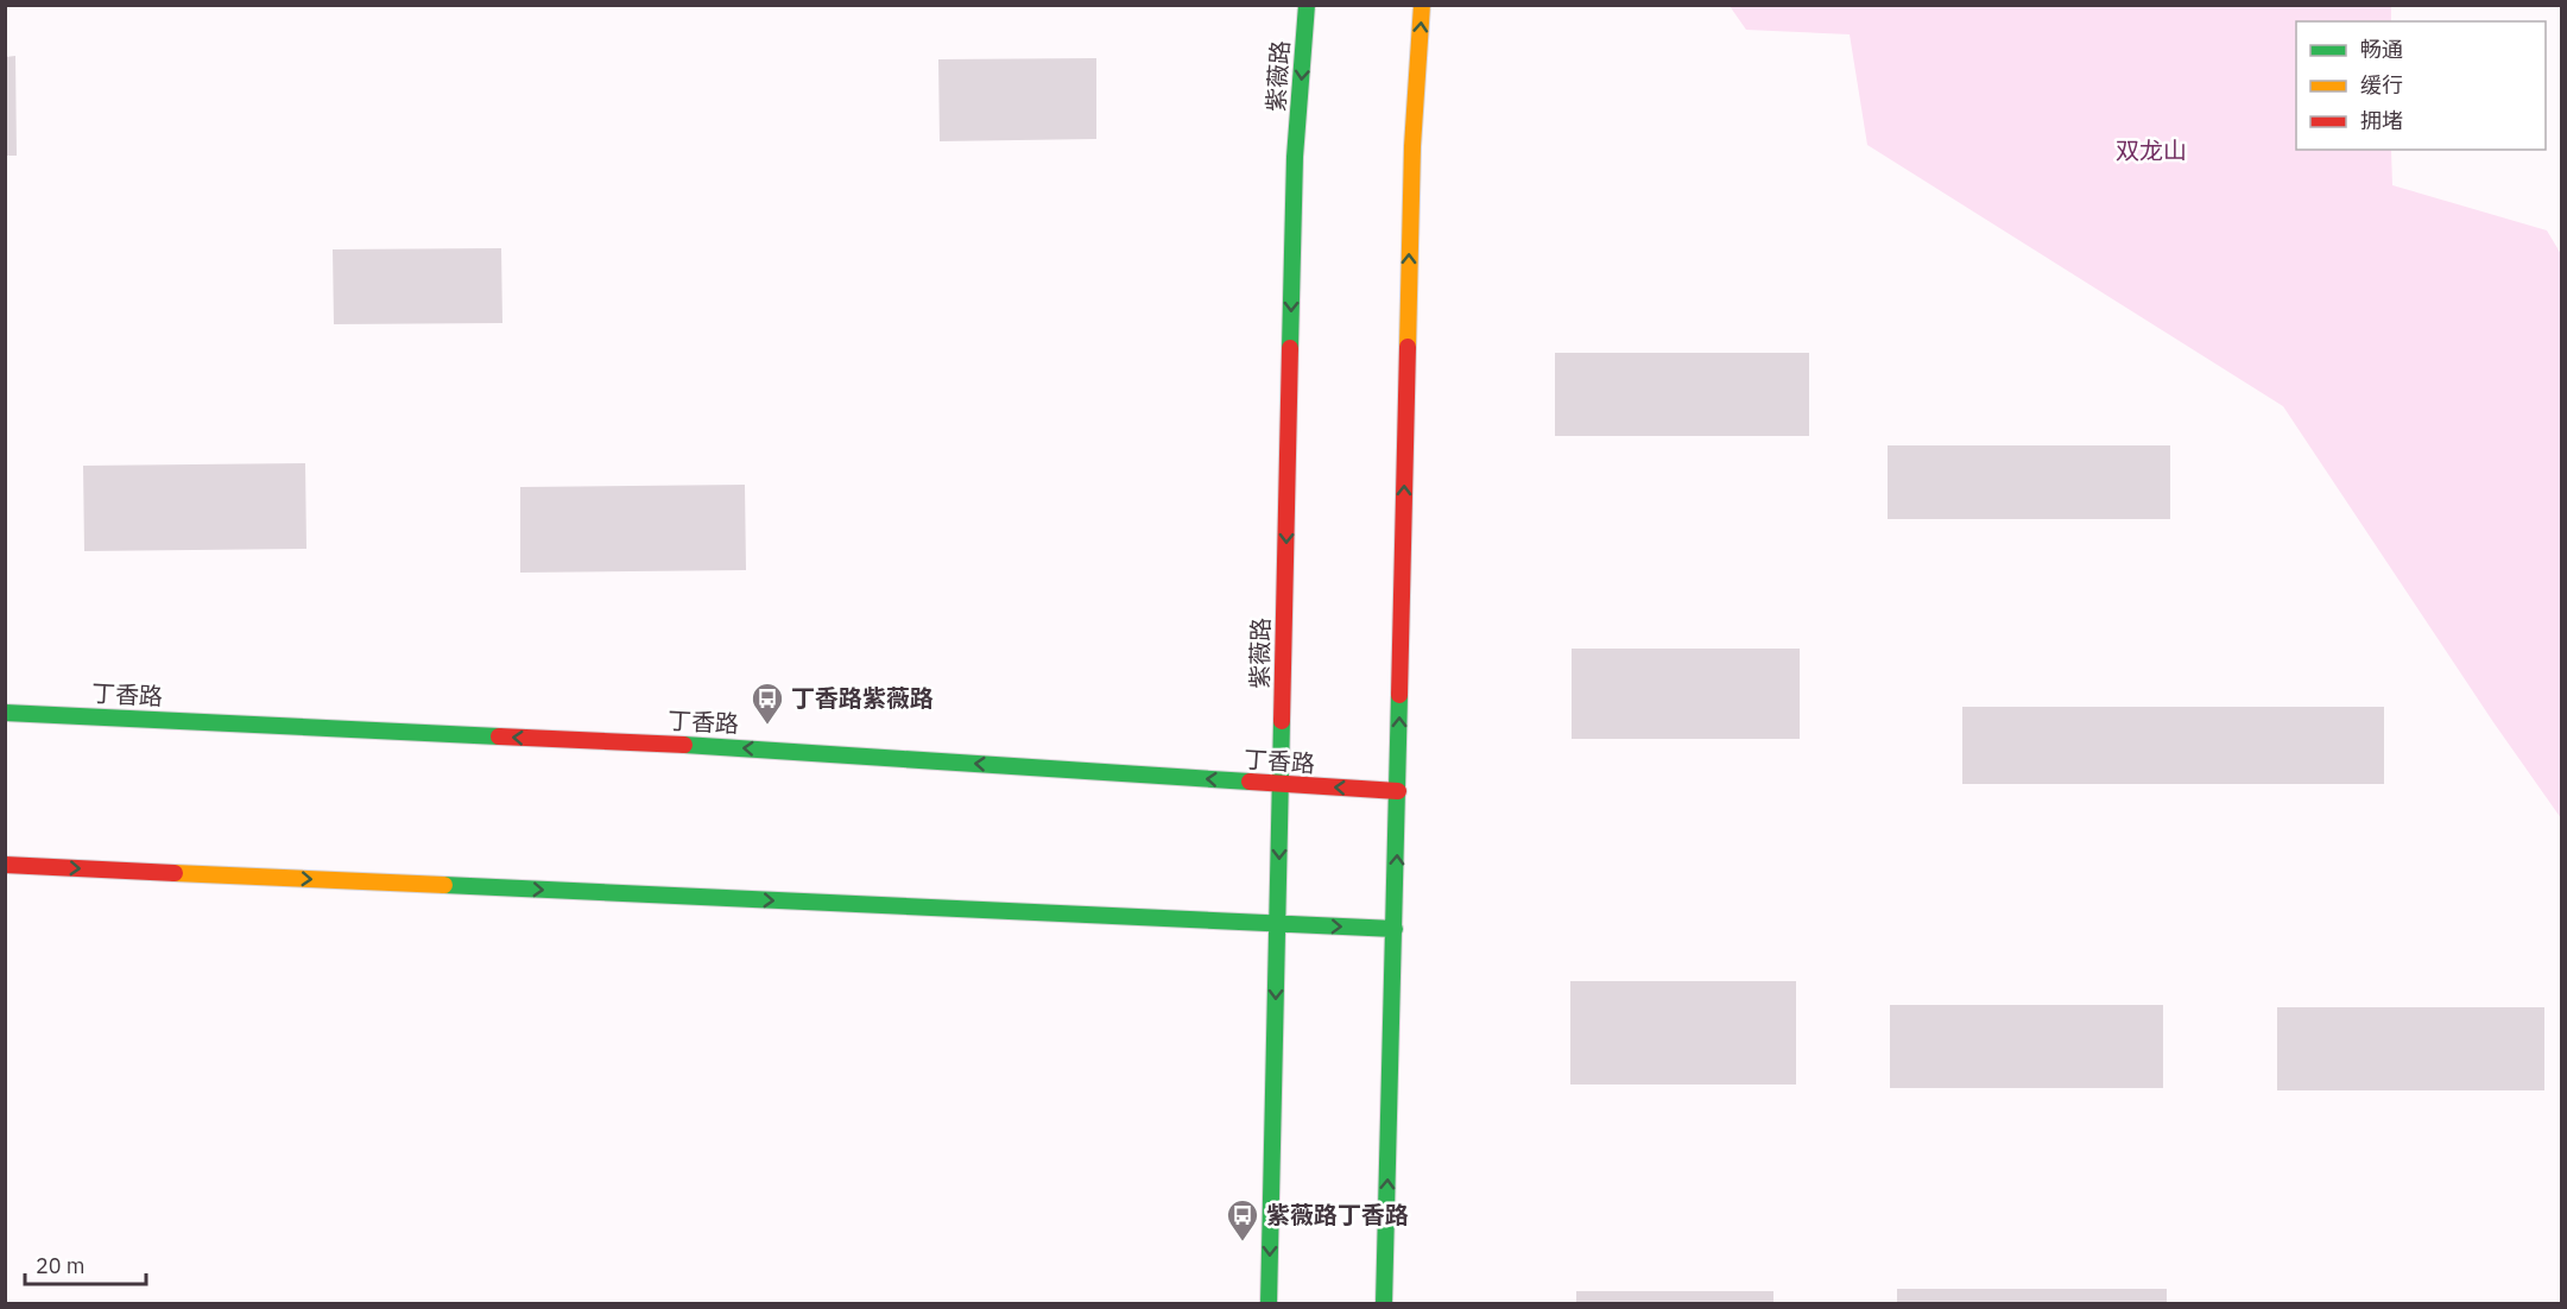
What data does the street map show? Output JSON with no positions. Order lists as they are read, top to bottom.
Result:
{
  "streets": {
    "main road": ["紫薇路", "丁香路"]
  },
  "crossings": [
    ["紫薇路", "丁香路"]
  ],
  "one_way": ["丁香路"],
  "parks": ["双龙山"],
  "places": {
    "bus stop": ["丁香路紫薇路", "紫薇路丁香路"]
  },
  "legend": ["畅通", "缓行", "拥堵"],
  "scale_bar": "20 m"
}
